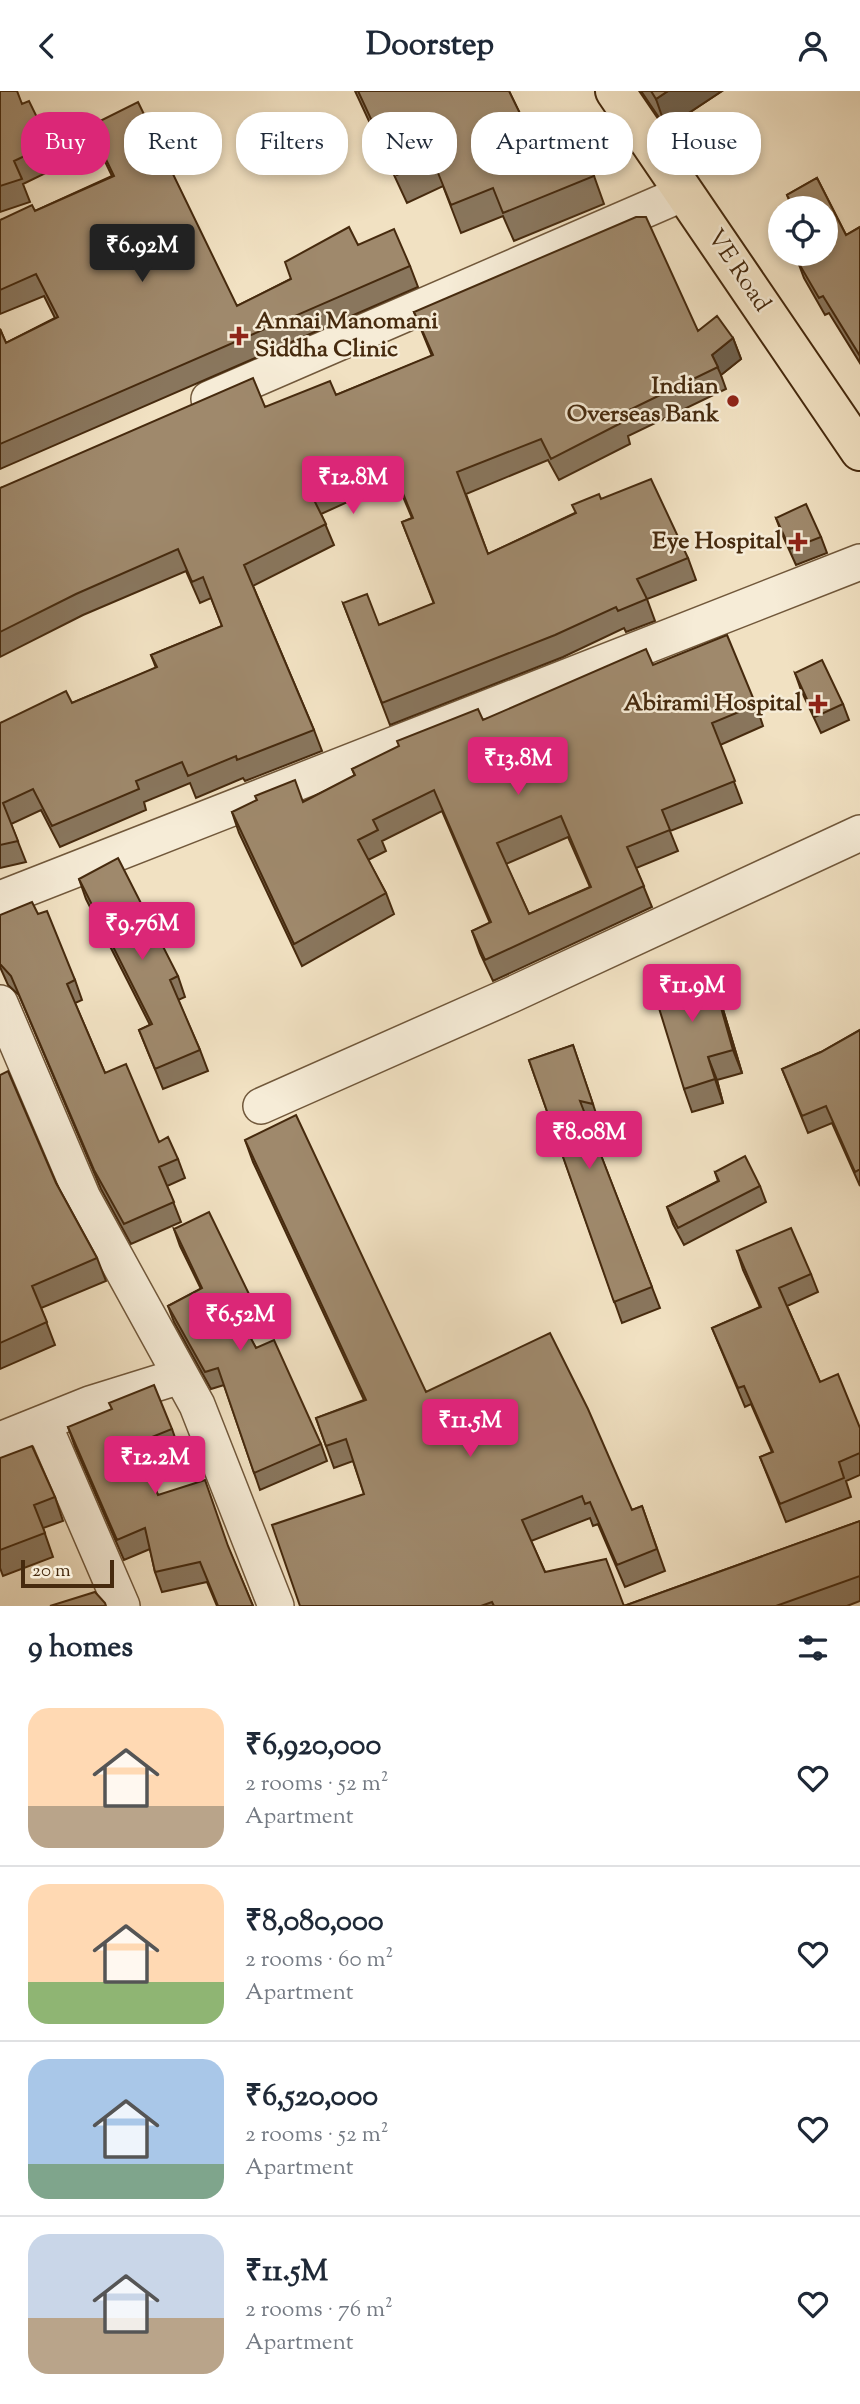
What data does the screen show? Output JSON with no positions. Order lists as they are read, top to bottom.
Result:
{
  "streets": {
    "main road": ["VE Road"]
  },
  "places": {
    "health": ["Annai Manomani Siddha Clinic", "Eye Hospital", "Abirami Hospital"],
    "other": ["Indian Overseas Bank"]
  },
  "scale_bar": "20 m",
  "page": {
    "header": "Doorstep",
    "chip": [
      "Buy",
      "Rent",
      "Filters",
      "New",
      "Apartment",
      "House"
    ],
    "price": [
      "₹6.92M",
      "₹12.8M",
      "₹13.8M",
      "₹9.76M",
      "₹11.9M",
      "₹8.08M",
      "₹6.52M",
      "₹11.5M",
      "₹12.2M"
    ],
    "scale": "20 m",
    "heading": "9 homes",
    "list": [
      {
        "name": "₹6,920,000",
        "note": "2 rooms · 52 m² · Apartment"
      },
      {
        "name": "₹8,080,000",
        "note": "2 rooms · 60 m² · Apartment"
      },
      {
        "name": "₹6,520,000",
        "note": "2 rooms · 52 m² · Apartment"
      },
      {
        "name": "₹11.5M",
        "note": "2 rooms · 76 m² · Apartment"
      }
    ]
  }
}
